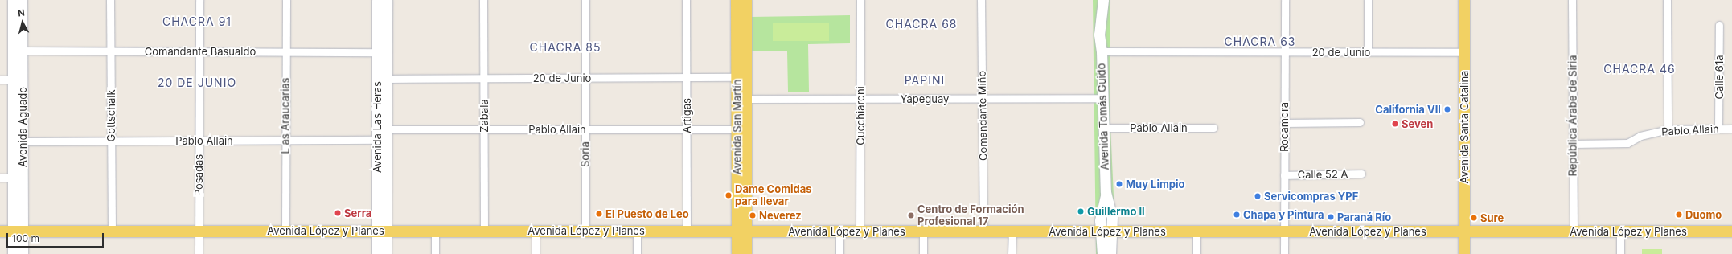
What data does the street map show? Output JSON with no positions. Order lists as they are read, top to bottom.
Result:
{
  "streets": {
    "main road": [
      "Avenida Tomás Guido",
      "Avenida Aguado",
      "Avenida Las Heras",
      "Avenida San Martín",
      "Avenida Santa Catalina",
      "Avenida López y Planes"
    ],
    "street": [
      "Comandante Basualdo",
      "20 de Junio",
      "Calle 61a",
      "Yapeguay",
      "Gottschalk",
      "L as Araucarias",
      "Zabala",
      "Artigas",
      "Cucchiaroni",
      "Comandante Miño",
      "República Árabe de Siria",
      "Rocamora",
      "Pablo Allain",
      "Soria",
      "Calle 52 A",
      "Posadas"
    ]
  },
  "crossings": [
    ["Comandante Basualdo", "Gottschalk"],
    ["Comandante Basualdo", "L as Araucarias"],
    ["Comandante Basualdo", "Avenida Aguado"],
    ["Comandante Basualdo", "Avenida Las Heras"],
    ["Comandante Basualdo", "Posadas"],
    ["20 de Junio", "Zabala"],
    ["20 de Junio", "Artigas"],
    ["20 de Junio", "Avenida Tomás Guido"],
    ["20 de Junio", "Avenida Las Heras"],
    ["20 de Junio", "Avenida San Martín"],
    ["20 de Junio", "Rocamora"],
    ["20 de Junio", "Avenida Santa Catalina"],
    ["20 de Junio", "Soria"],
    ["Calle 61a", "Pablo Allain"],
    ["Yapeguay", "Cucchiaroni"],
    ["Yapeguay", "Comandante Miño"],
    ["Yapeguay", "Avenida Tomás Guido"],
    ["Yapeguay", "Avenida San Martín"],
    ["Gottschalk", "Pablo Allain"],
    ["Gottschalk", "Avenida López y Planes"],
    ["L as Araucarias", "Pablo Allain"],
    ["L as Araucarias", "Avenida López y Planes"],
    ["Zabala", "Pablo Allain"],
    ["Zabala", "Avenida López y Planes"],
    ["Artigas", "Pablo Allain"],
    ["Artigas", "Avenida López y Planes"],
    ["Cucchiaroni", "Avenida López y Planes"],
    ["Comandante Miño", "Avenida López y Planes"],
    ["República Árabe de Siria", "Pablo Allain"],
    ["República Árabe de Siria", "Avenida López y Planes"],
    ["Avenida Tomás Guido", "Pablo Allain"],
    ["Avenida Tomás Guido", "Avenida López y Planes"],
    ["Avenida Aguado", "Pablo Allain"],
    ["Avenida Aguado", "Avenida López y Planes"],
    ["Avenida Las Heras", "Pablo Allain"],
    ["Avenida Las Heras", "Avenida López y Planes"],
    ["Avenida San Martín", "Pablo Allain"],
    ["Avenida San Martín", "Avenida López y Planes"],
    ["Rocamora", "Calle 52 A"],
    ["Rocamora", "Avenida López y Planes"],
    ["Avenida Santa Catalina", "Avenida López y Planes"],
    ["Pablo Allain", "Soria"],
    ["Pablo Allain", "Posadas"],
    ["Soria", "Avenida López y Planes"],
    ["Posadas", "Avenida López y Planes"]
  ],
  "districts": [
    "CHACRA 91",
    "CHACRA 68",
    "CHACRA 63",
    "CHACRA 85",
    "CHACRA 46",
    "PAPINI",
    "20 DE JUNIO"
  ],
  "places": [
    "California VII",
    "Seven",
    "Muy Limpio",
    "Dame Comidas para llevar",
    "Servicompras YPF",
    "Guillermo II",
    "Serra",
    "El Puesto de Leo",
    "Chapa y Pintura",
    "Duomo",
    "Neverez",
    "Centro de Formación Profesional 17",
    "Paraná Río",
    "Sure"
  ],
  "scale_bar": "100 m",
  "north": "top"
}
